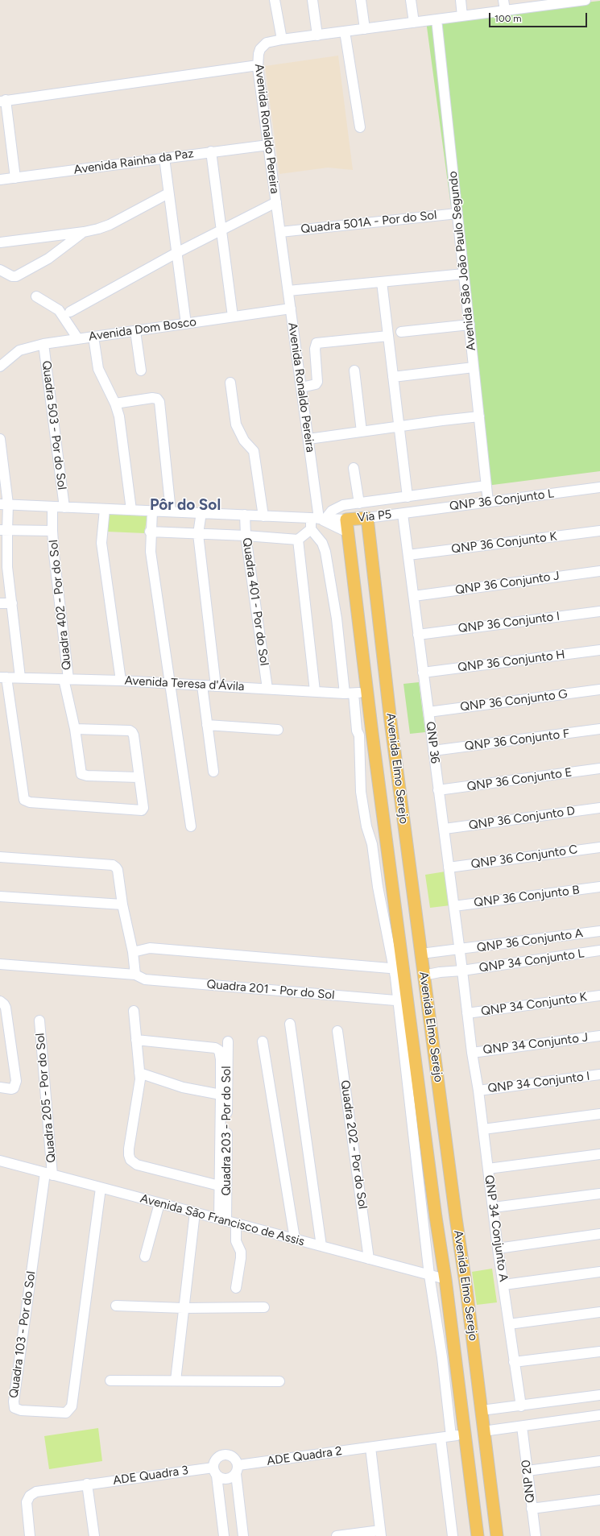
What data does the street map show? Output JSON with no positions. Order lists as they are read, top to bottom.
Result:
{
  "streets": {
    "main road": ["Via P5", "Avenida Elmo Serejo"],
    "street": [
      "Avenida Ronaldo Pereira",
      "Avenida Rainha da Paz",
      "Quadra 501A - Por do Sol",
      "Avenida São João Paulo Segundo",
      "Avenida Dom Bosco",
      "Quadra 503 - Por do Sol",
      "QNP 36 Conjunto L",
      "QNP 36 Conjunto K",
      "QNP 36 Conjunto J",
      "Quadra 401 - Por do Sol",
      "Quadra 402 - Por do Sol",
      "QNP 36 Conjunto I",
      "QNP 36 Conjunto H",
      "Avenida Teresa d'Ávila",
      "QNP 36 Conjunto G",
      "QNP 36 Conjunto F",
      "QNP 36",
      "QNP 36 Conjunto E",
      "QNP 36 Conjunto D",
      "QNP 36 Conjunto C",
      "QNP 36 Conjunto B",
      "QNP 36 Conjunto A",
      "QNP 34 Conjunto L",
      "Quadra 201 - Por do Sol",
      "QNP 34 Conjunto K",
      "QNP 34 Conjunto J",
      "QNP 34 Conjunto I",
      "Quadra 205 - Por do Sol",
      "Quadra 203 - Por do Sol",
      "Quadra 202 - Por do Sol",
      "Avenida São Francisco de Assis",
      "QNP 34 Conjunto A",
      "Quadra 103 - Por do Sol",
      "ADE Quadra 2",
      "ADE Quadra 3",
      "QNP 20"
    ]
  },
  "crossings": [
    ["Avenida Ronaldo Pereira", "Avenida Rainha da Paz"],
    ["Avenida Ronaldo Pereira", "Quadra 501A - Por do Sol"],
    ["Avenida Ronaldo Pereira", "Avenida São João Paulo Segundo"],
    ["Avenida Ronaldo Pereira", "Avenida Dom Bosco"],
    ["Quadra 501A - Por do Sol", "Avenida São João Paulo Segundo"],
    ["Avenida São João Paulo Segundo", "QNP 36 Conjunto L"],
    ["Avenida Dom Bosco", "Quadra 503 - Por do Sol"],
    ["QNP 36 Conjunto L", "Via P5"],
    ["QNP 36 Conjunto L", "QNP 36"],
    ["Via P5", "QNP 36"],
    ["Via P5", "Avenida Elmo Serejo"],
    ["QNP 36 Conjunto K", "QNP 36"],
    ["QNP 36 Conjunto J", "QNP 36"],
    ["Quadra 401 - Por do Sol", "Avenida Teresa d'Ávila"],
    ["Quadra 402 - Por do Sol", "Avenida Teresa d'Ávila"],
    ["QNP 36 Conjunto I", "QNP 36"],
    ["QNP 36 Conjunto H", "QNP 36"],
    ["Avenida Teresa d'Ávila", "Avenida Elmo Serejo"],
    ["QNP 36 Conjunto G", "QNP 36"],
    ["QNP 36 Conjunto F", "QNP 36"],
    ["QNP 36", "QNP 36 Conjunto E"],
    ["QNP 36", "QNP 36 Conjunto D"],
    ["QNP 36", "QNP 36 Conjunto C"],
    ["QNP 36", "QNP 36 Conjunto B"],
    ["QNP 36", "QNP 36 Conjunto A"],
    ["QNP 36", "QNP 34 Conjunto L"],
    ["QNP 36", "QNP 34 Conjunto A"],
    ["Avenida Elmo Serejo", "QNP 36 Conjunto A"],
    ["Avenida Elmo Serejo", "QNP 34 Conjunto L"],
    ["Avenida Elmo Serejo", "Quadra 201 - Por do Sol"],
    ["Avenida Elmo Serejo", "Avenida São Francisco de Assis"],
    ["Avenida Elmo Serejo", "ADE Quadra 2"],
    ["QNP 34 Conjunto L", "QNP 34 Conjunto A"],
    ["QNP 34 Conjunto K", "QNP 34 Conjunto A"],
    ["QNP 34 Conjunto J", "QNP 34 Conjunto A"],
    ["QNP 34 Conjunto I", "QNP 34 Conjunto A"],
    ["Quadra 205 - Por do Sol", "Avenida São Francisco de Assis"],
    ["Quadra 205 - Por do Sol", "Quadra 103 - Por do Sol"],
    ["Quadra 203 - Por do Sol", "Avenida São Francisco de Assis"],
    ["Quadra 202 - Por do Sol", "Avenida São Francisco de Assis"],
    ["Avenida São Francisco de Assis", "Quadra 103 - Por do Sol"],
    ["ADE Quadra 2", "ADE Quadra 3"]
  ],
  "districts": ["Pôr do Sol"],
  "scale_bar": "100 m"
}
